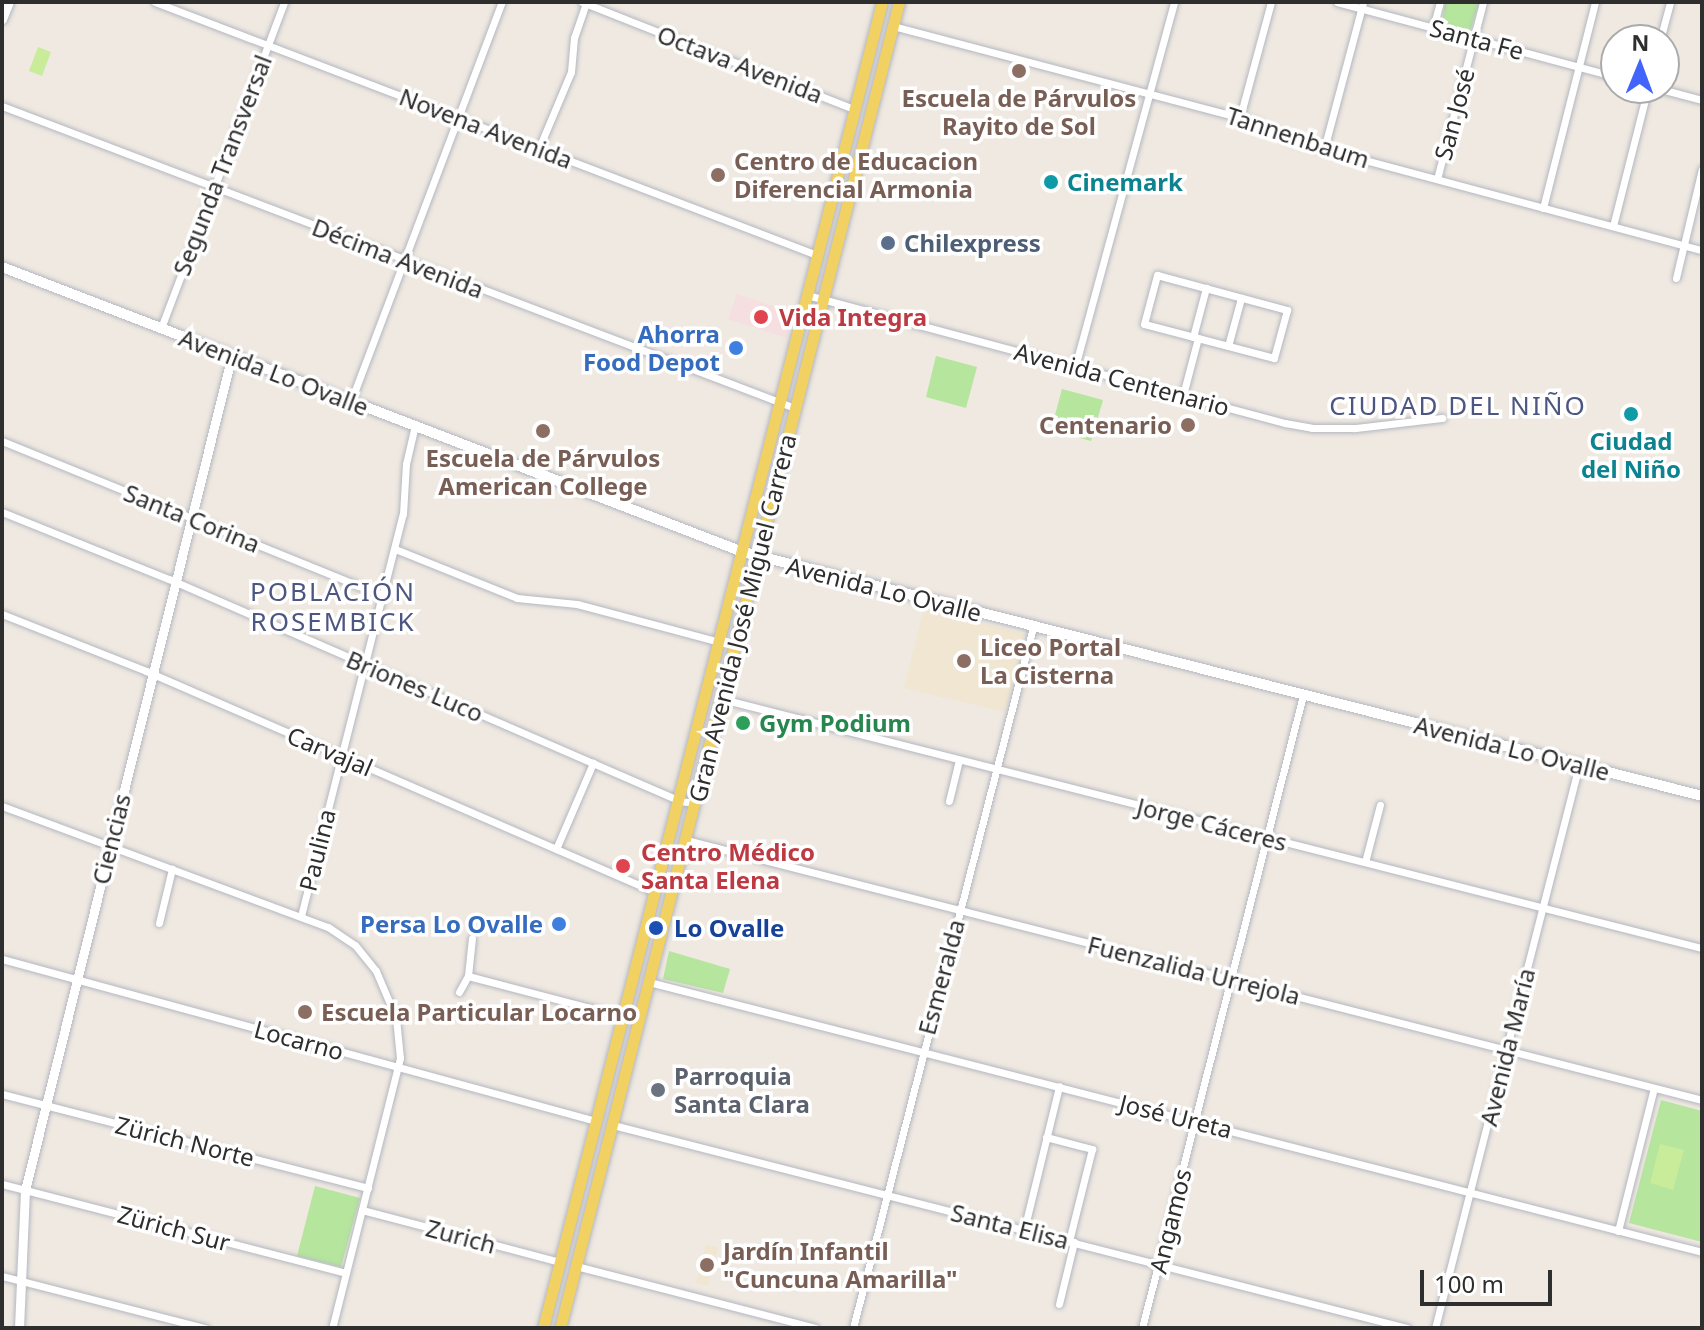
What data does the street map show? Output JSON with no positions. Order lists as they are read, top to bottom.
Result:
{
  "streets": {
    "main road": ["Avenida Lo Ovalle", "Gran Avenida José Miguel Carrera"],
    "street": [
      "Santa Fe",
      "Octava Avenida",
      "San José",
      "Novena Avenida",
      "Tannenbaum",
      "Segunda Transversal",
      "Décima Avenida",
      "Avenida Centenario",
      "Santa Corina",
      "Briones Luco",
      "Carvajal",
      "Jorge Cáceres",
      "Ciencias",
      "Paulina",
      "Fuenzalida Urrejola",
      "Esmeralda",
      "Locarno",
      "Avenida María",
      "José Ureta",
      "Zürich Norte",
      "Angamos",
      "Santa Elisa",
      "Zürich Sur",
      "Zurich"
    ]
  },
  "crossings": [
    ["Santa Fe", "San José"],
    ["Octava Avenida", "Gran Avenida José Miguel Carrera"],
    ["San José", "Tannenbaum"],
    ["Novena Avenida", "Segunda Transversal"],
    ["Novena Avenida", "Gran Avenida José Miguel Carrera"],
    ["Tannenbaum", "Gran Avenida José Miguel Carrera"],
    ["Segunda Transversal", "Décima Avenida"],
    ["Segunda Transversal", "Avenida Lo Ovalle"],
    ["Décima Avenida", "Gran Avenida José Miguel Carrera"],
    ["Avenida Lo Ovalle", "Gran Avenida José Miguel Carrera"],
    ["Avenida Lo Ovalle", "Ciencias"],
    ["Avenida Lo Ovalle", "Paulina"],
    ["Avenida Lo Ovalle", "Esmeralda"],
    ["Avenida Lo Ovalle", "Avenida María"],
    ["Avenida Lo Ovalle", "Angamos"],
    ["Avenida Centenario", "Gran Avenida José Miguel Carrera"],
    ["Santa Corina", "Ciencias"],
    ["Santa Corina", "Paulina"],
    ["Gran Avenida José Miguel Carrera", "Briones Luco"],
    ["Gran Avenida José Miguel Carrera", "Carvajal"],
    ["Gran Avenida José Miguel Carrera", "Jorge Cáceres"],
    ["Gran Avenida José Miguel Carrera", "Fuenzalida Urrejola"],
    ["Gran Avenida José Miguel Carrera", "Locarno"],
    ["Gran Avenida José Miguel Carrera", "José Ureta"],
    ["Gran Avenida José Miguel Carrera", "Santa Elisa"],
    ["Gran Avenida José Miguel Carrera", "Zurich"],
    ["Briones Luco", "Ciencias"],
    ["Briones Luco", "Paulina"],
    ["Carvajal", "Ciencias"],
    ["Carvajal", "Paulina"],
    ["Jorge Cáceres", "Esmeralda"],
    ["Jorge Cáceres", "Avenida María"],
    ["Jorge Cáceres", "Angamos"],
    ["Ciencias", "Locarno"],
    ["Ciencias", "Zürich Norte"],
    ["Ciencias", "Zürich Sur"],
    ["Paulina", "Locarno"],
    ["Paulina", "Zürich Norte"],
    ["Paulina", "Zürich Sur"],
    ["Paulina", "Zurich"],
    ["Fuenzalida Urrejola", "Esmeralda"],
    ["Fuenzalida Urrejola", "Avenida María"],
    ["Fuenzalida Urrejola", "Angamos"],
    ["Esmeralda", "José Ureta"],
    ["Esmeralda", "Santa Elisa"],
    ["Avenida María", "José Ureta"],
    ["José Ureta", "Angamos"],
    ["Angamos", "Santa Elisa"]
  ],
  "districts": ["CIUDAD DEL NIÑO", "POBLACIÓN ROSEMBICK"],
  "places": [
    "Escuela de Párvulos Rayito de Sol",
    "Centro de Educacion Diferencial Armonia",
    "Cinemark",
    "Chilexpress",
    "Vida Integra",
    "Ahorra Food Depot",
    "Ciudad del Niño",
    "Centenario",
    "Escuela de Párvulos American College",
    "Liceo Portal La Cisterna",
    "Gym Podium",
    "Centro Médico Santa Elena",
    "Persa Lo Ovalle",
    "Lo Ovalle",
    "Escuela Particular Locarno",
    "Parroquia Santa Clara",
    "Jardín Infantil \"Cuncuna Amarilla\""
  ],
  "scale_bar": "100 m",
  "north": "top"
}
